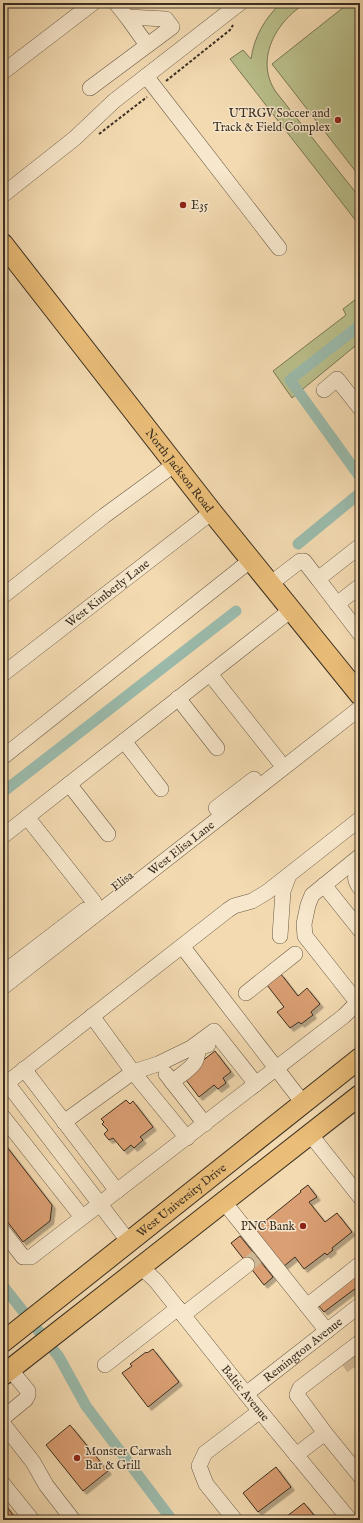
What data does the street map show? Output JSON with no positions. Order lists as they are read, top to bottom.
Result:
{
  "streets": {
    "main road": ["North Jackson Road", "West University Drive"],
    "street": [
      "West Kimberly Lane",
      "West Elisa Lane",
      "Elisa",
      "Remington Avenue",
      "Baltic Avenue"
    ]
  },
  "crossings": [
    ["North Jackson Road", "West Kimberly Lane"],
    ["Remington Avenue", "Baltic Avenue"]
  ],
  "places": [
    "UTRGV Soccer and Track & Field Complex",
    "E35",
    "PNC Bank",
    "Monster Carwash Bar & Grill"
  ]
}
